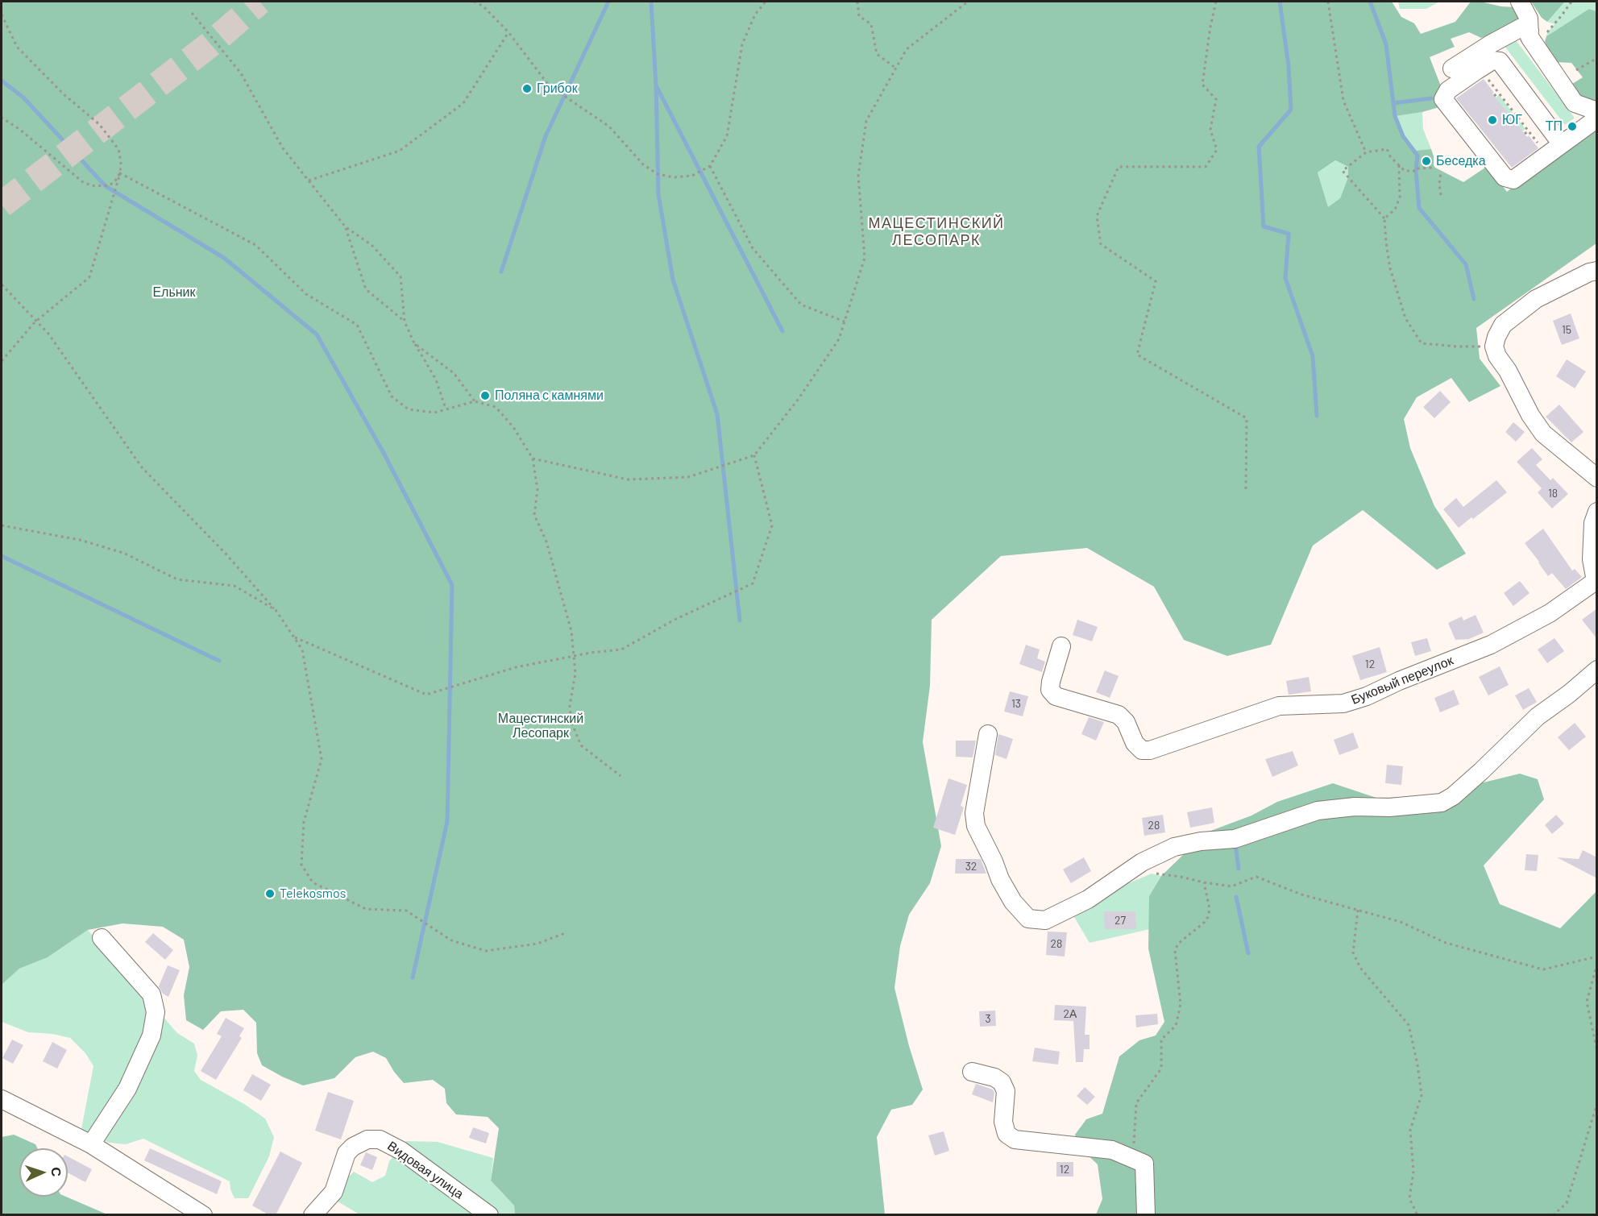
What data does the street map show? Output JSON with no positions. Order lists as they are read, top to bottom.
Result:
{
  "streets": {
    "street": ["Буковый переулок", "Видовая улица"]
  },
  "districts": ["МАЦЕСТИНСКИЙ ЛЕСОПАРК"],
  "parks": ["Ельник", "Мацестинский Лесопарк"],
  "places": [
    "Грибок",
    "ЮГ",
    "ТП",
    "Беседка",
    "Поляна с камнями",
    "Telekosmos"
  ],
  "house_numbers": [
    "15",
    "18",
    "12",
    "13",
    "28",
    "32",
    "27",
    "28",
    "2А",
    "3",
    "12"
  ],
  "north": "right"
}
